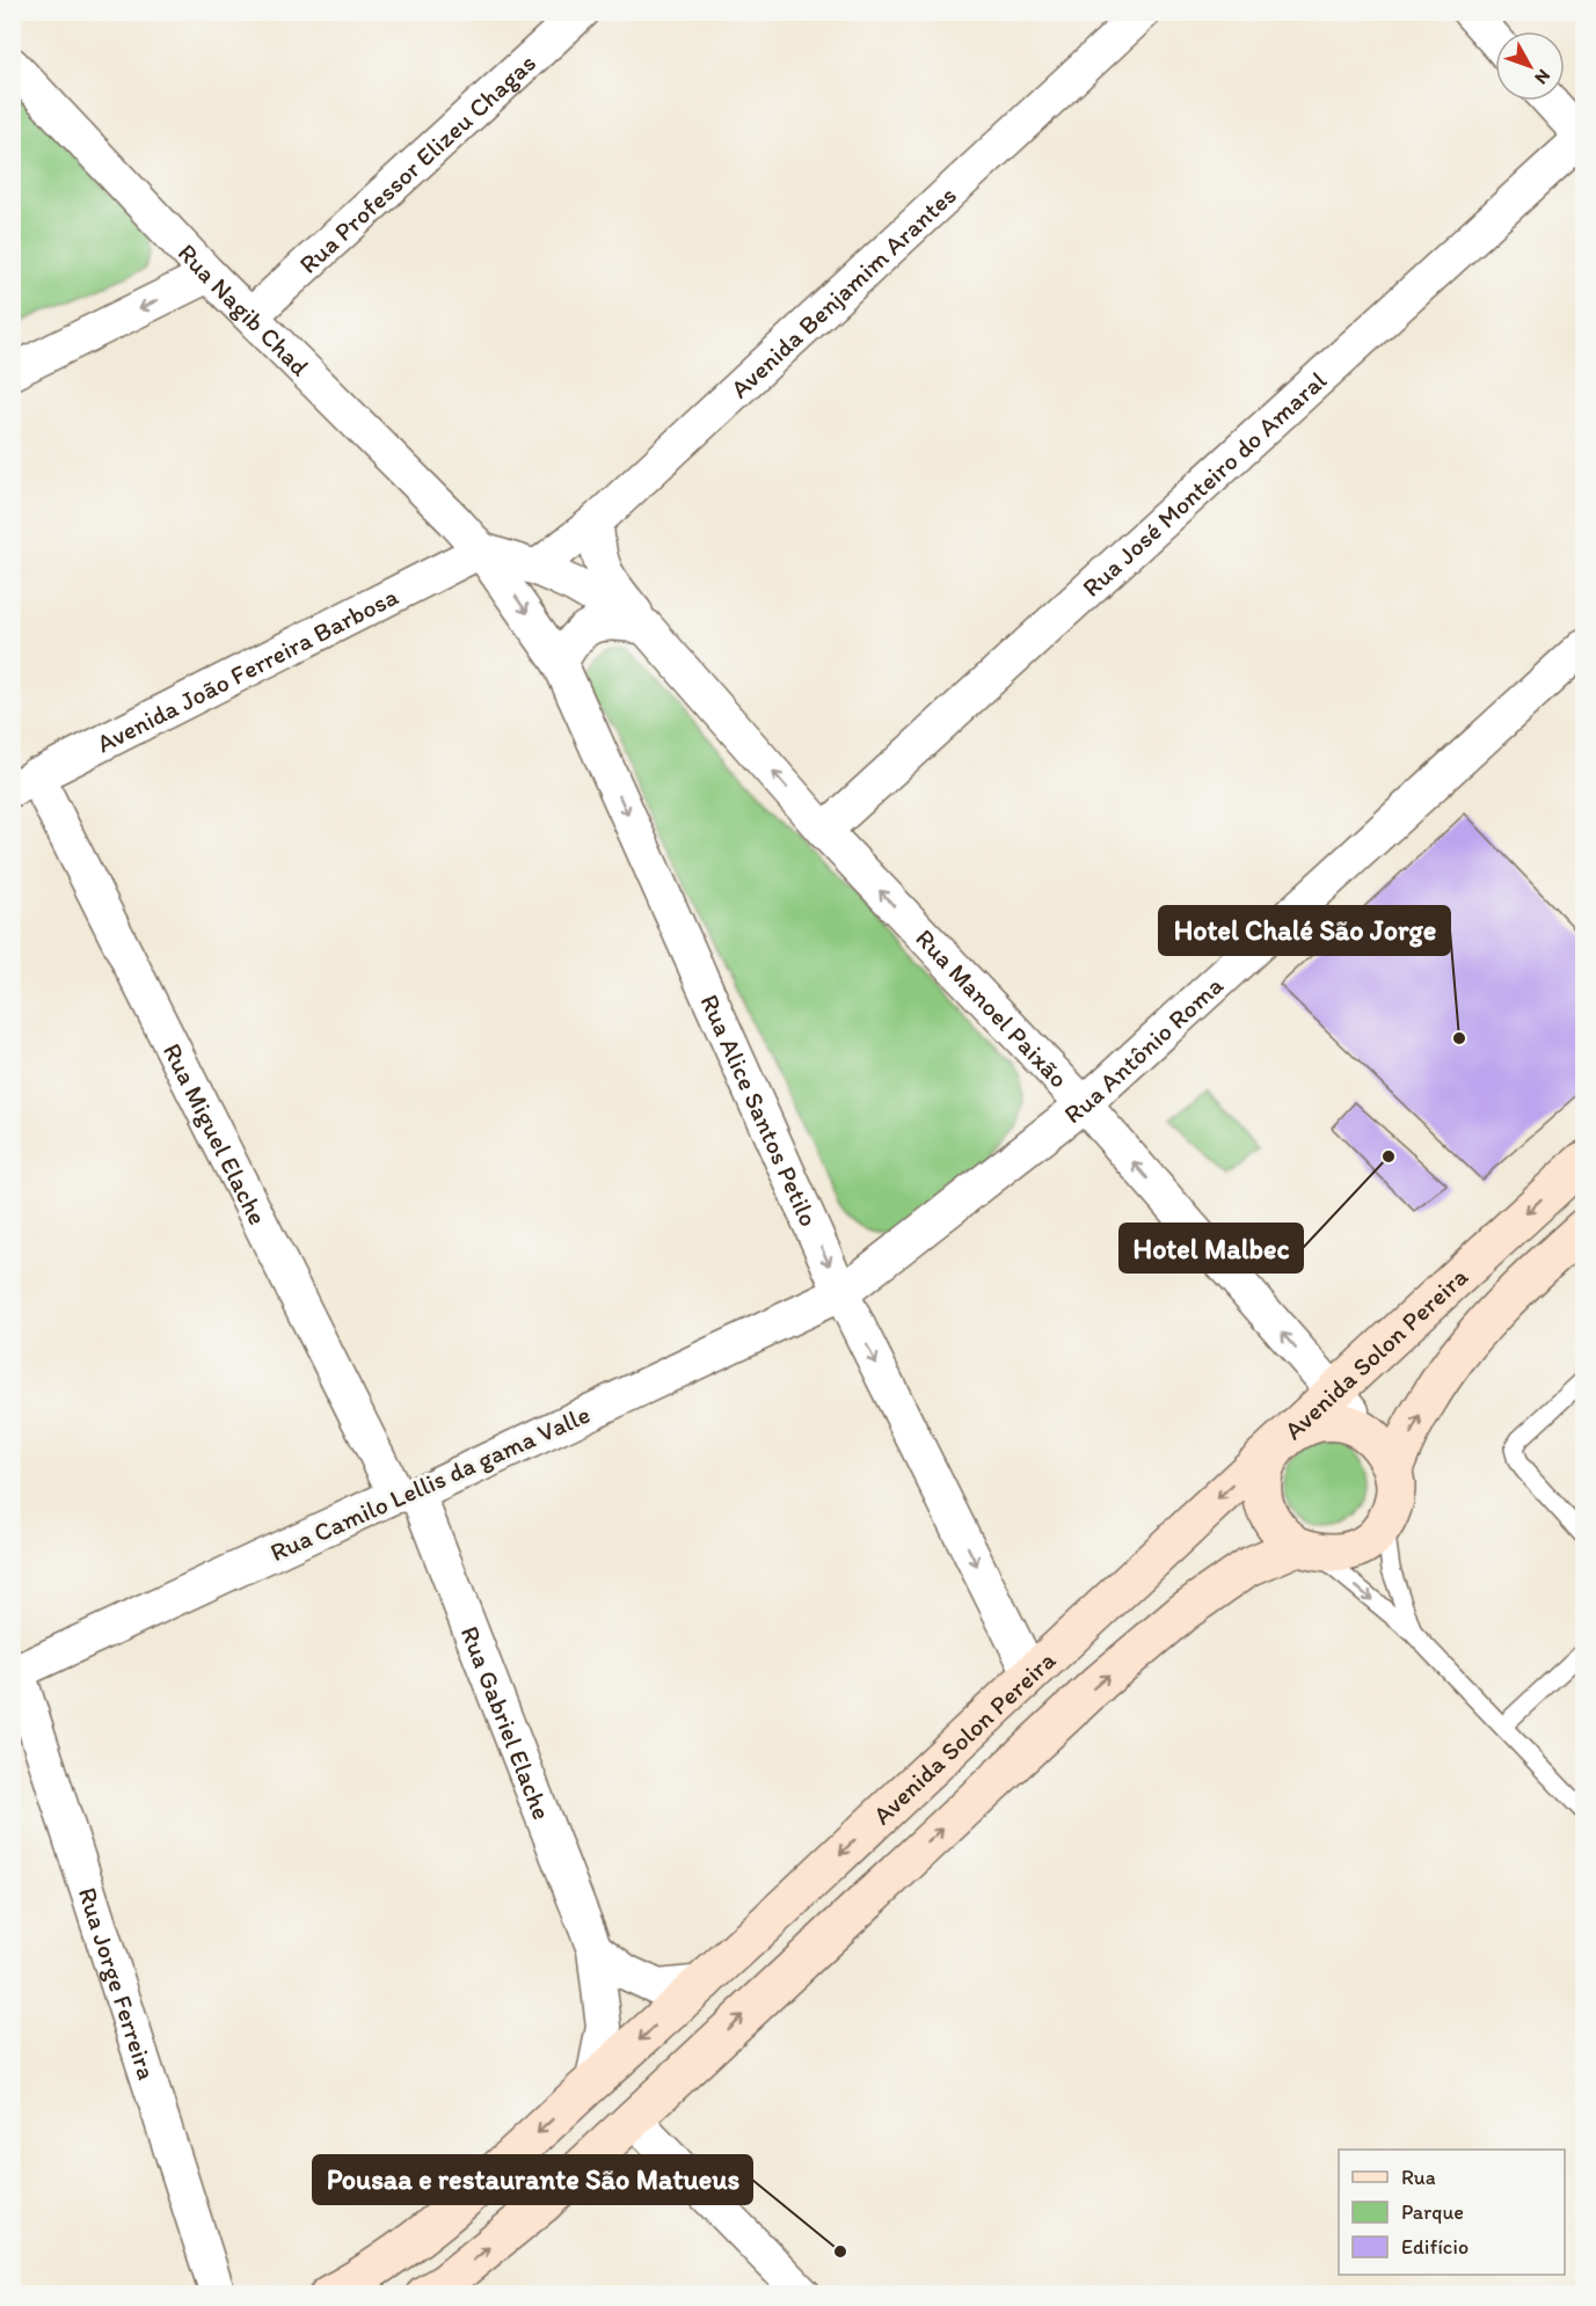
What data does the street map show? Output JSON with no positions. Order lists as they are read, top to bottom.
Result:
{
  "streets": {
    "main road": ["Avenida Solon Pereira"],
    "street": [
      "Rua Professor Elizeu Chagas",
      "Avenida Benjamim Arantes",
      "Rua Nagib Chad",
      "Rua José Monteiro do Amaral",
      "Avenida João Ferreira Barbosa",
      "Rua Manoel Paixão",
      "Rua Antônio Roma",
      "Rua Alice Santos Petilo",
      "Rua Miguel Elache",
      "Rua Camilo Lellis da gama Valle",
      "Rua Gabriel Elache",
      "Rua Jorge Ferreira"
    ]
  },
  "crossings": [
    ["Rua Professor Elizeu Chagas", "Rua Nagib Chad"],
    ["Avenida Benjamim Arantes", "Rua Manoel Paixão"],
    ["Rua Nagib Chad", "Avenida João Ferreira Barbosa"],
    ["Rua Nagib Chad", "Rua Manoel Paixão"],
    ["Rua Nagib Chad", "Rua Alice Santos Petilo"],
    ["Rua José Monteiro do Amaral", "Rua Manoel Paixão"],
    ["Avenida João Ferreira Barbosa", "Rua Manoel Paixão"],
    ["Avenida João Ferreira Barbosa", "Rua Alice Santos Petilo"],
    ["Avenida João Ferreira Barbosa", "Rua Miguel Elache"],
    ["Rua Manoel Paixão", "Rua Antônio Roma"],
    ["Rua Manoel Paixão", "Rua Alice Santos Petilo"],
    ["Rua Manoel Paixão", "Avenida Solon Pereira"],
    ["Rua Antônio Roma", "Rua Alice Santos Petilo"],
    ["Rua Antônio Roma", "Rua Camilo Lellis da gama Valle"],
    ["Rua Alice Santos Petilo", "Avenida Solon Pereira"],
    ["Rua Alice Santos Petilo", "Rua Camilo Lellis da gama Valle"],
    ["Rua Miguel Elache", "Rua Camilo Lellis da gama Valle"],
    ["Rua Miguel Elache", "Rua Gabriel Elache"],
    ["Avenida Solon Pereira", "Rua Gabriel Elache"],
    ["Rua Camilo Lellis da gama Valle", "Rua Gabriel Elache"],
    ["Rua Camilo Lellis da gama Valle", "Rua Jorge Ferreira"]
  ],
  "one_way": ["Rua Manoel Paixão", "Rua Alice Santos Petilo"],
  "places": ["Hotel Chalé São Jorge", "Hotel Malbec", "Pousaa e restaurante São Matueus"],
  "legend": ["Rua", "Parque", "Edifício"],
  "north": "bottom right"
}
